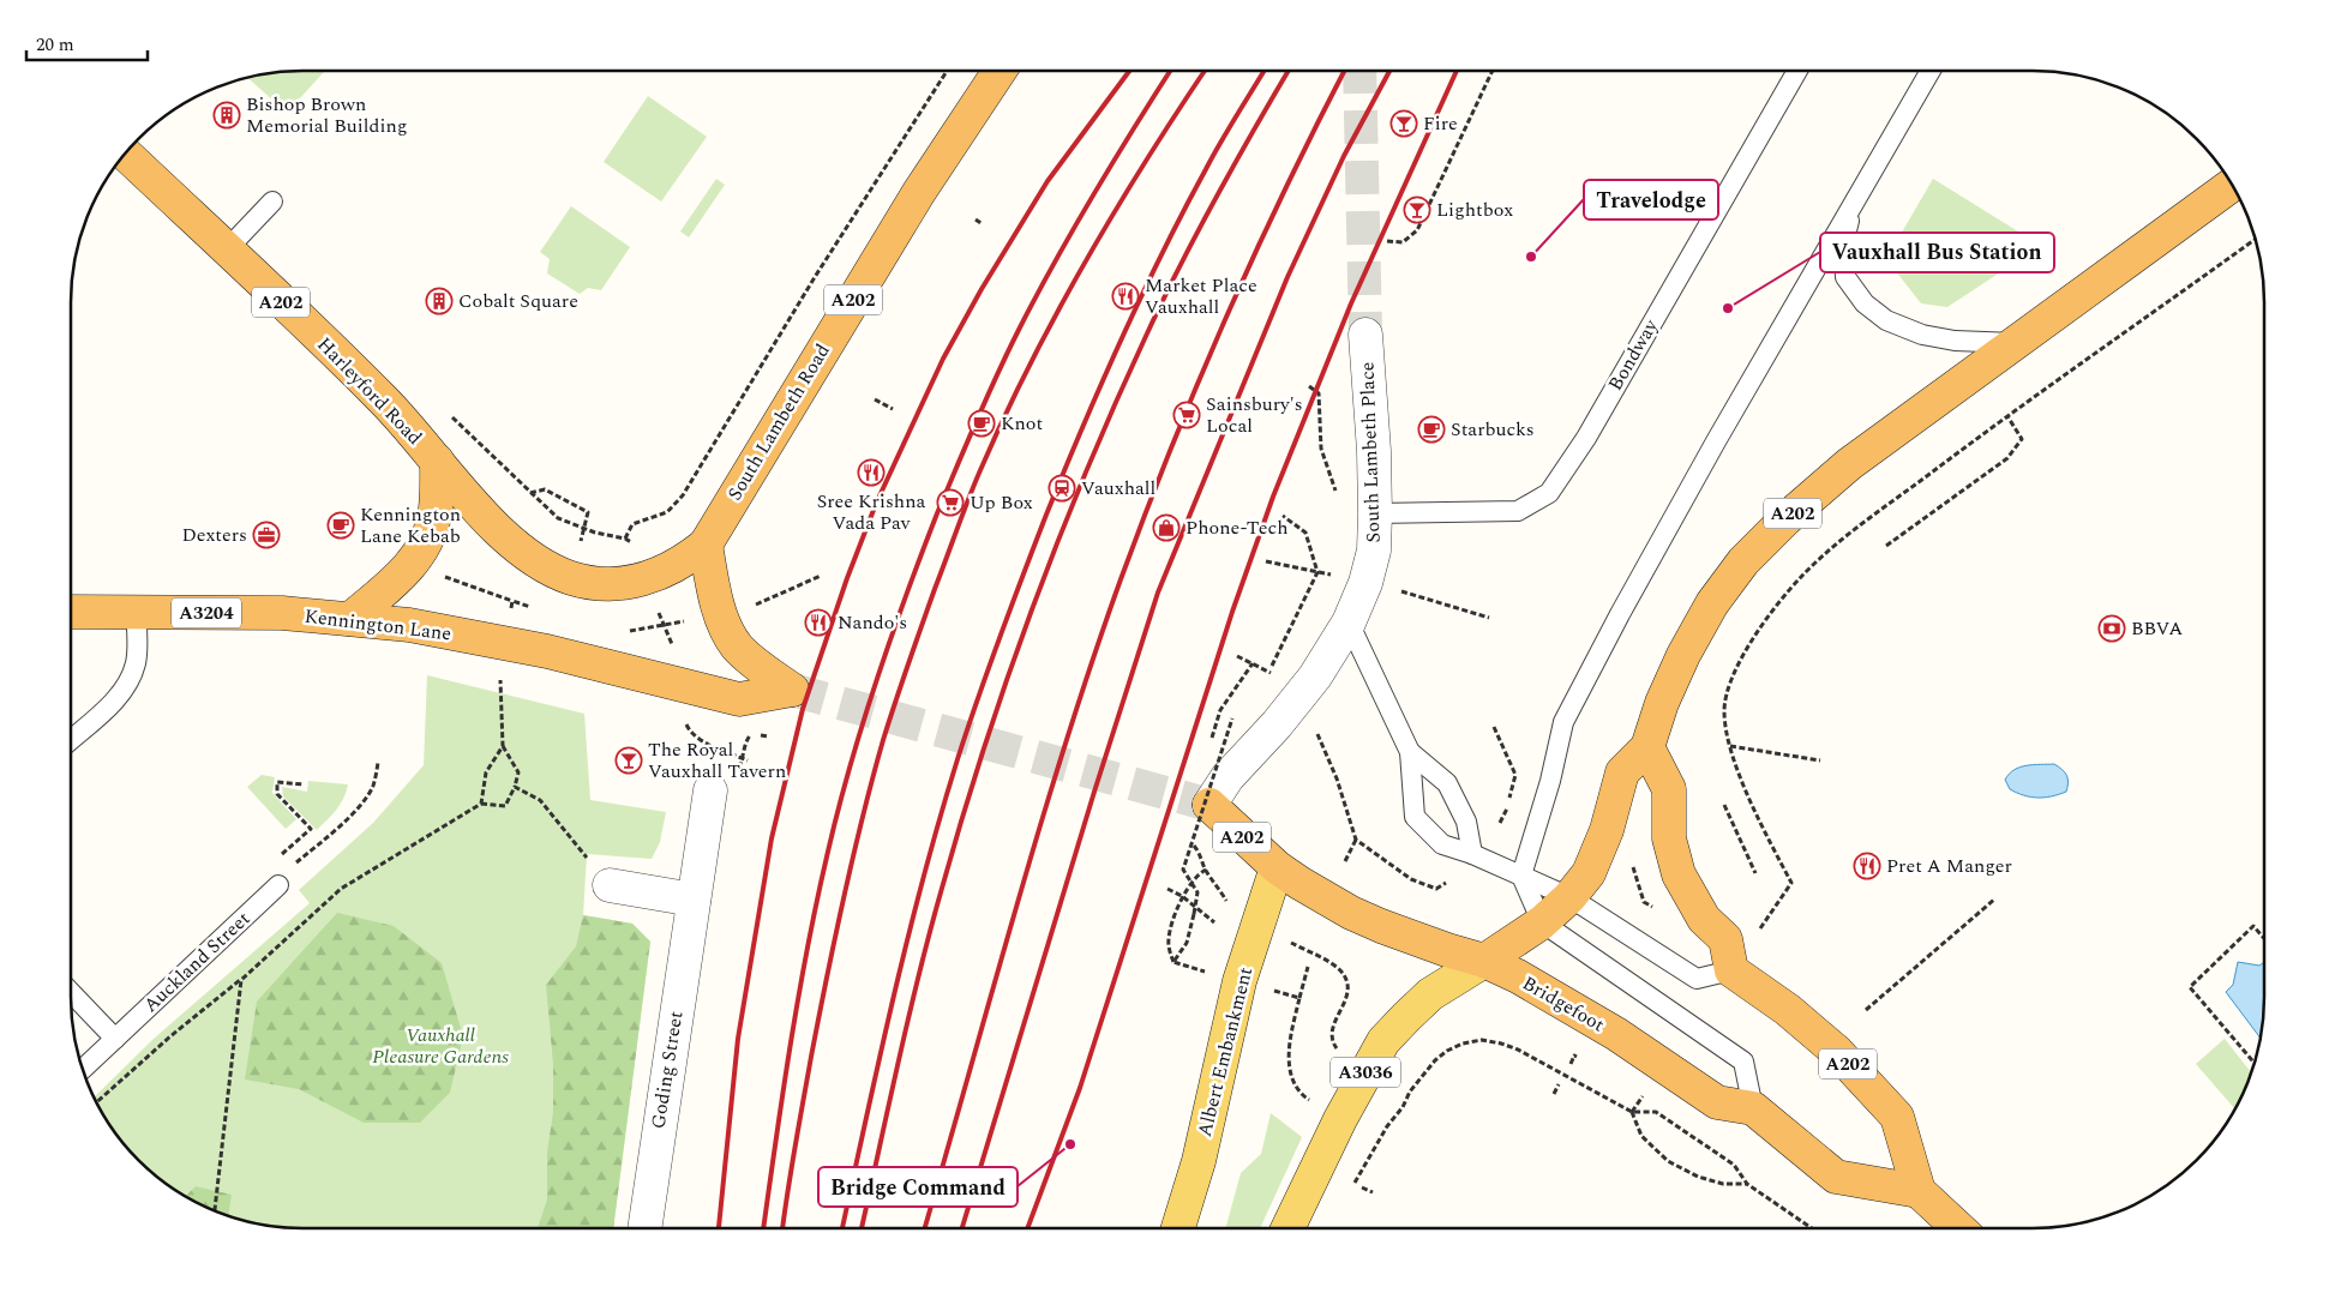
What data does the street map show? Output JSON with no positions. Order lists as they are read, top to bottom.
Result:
{
  "streets": {
    "highway": [
      "A202",
      "Harleyford Road",
      "South Lambeth Road",
      "A3204",
      "Kennington Lane",
      "Bridgefoot"
    ],
    "main road": ["Albert Embankment", "A3036"],
    "street": ["South Lambeth Place", "Goding Street"],
    "lane": ["Bondway", "Auckland Street"]
  },
  "crossings": [
    ["A202", "Bridgefoot"],
    ["A202", "A3036"],
    ["Bondway", "South Lambeth Place"],
    ["Harleyford Road", "South Lambeth Road"],
    ["Harleyford Road", "Kennington Lane"],
    ["South Lambeth Place", "Bridgefoot"],
    ["Bridgefoot", "Albert Embankment"],
    ["Bridgefoot", "A3036"]
  ],
  "parks": ["Vauxhall Pleasure Gardens"],
  "places": {
    "building": ["Bishop Brown Memorial Building", "Cobalt Square"],
    "bar": ["Fire", "Lightbox", "The Royal Vauxhall Tavern"],
    "other": ["Travelodge", "Vauxhall Bus Station", "Bridge Command"],
    "restaurant": [
      "Market Place Vauxhall",
      "Sree Krishna Vada Pav",
      "Nando's",
      "Pret A Manger"
    ],
    "supermarket": ["Sainsbury's Local", "Up Box"],
    "cafe": ["Knot", "Starbucks", "Kennington Lane Kebab"],
    "station": ["Vauxhall"],
    "shop": ["Phone-Tech"],
    "office": ["Dexters"],
    "bank": ["BBVA"]
  },
  "scale_bar": "20 m"
}
